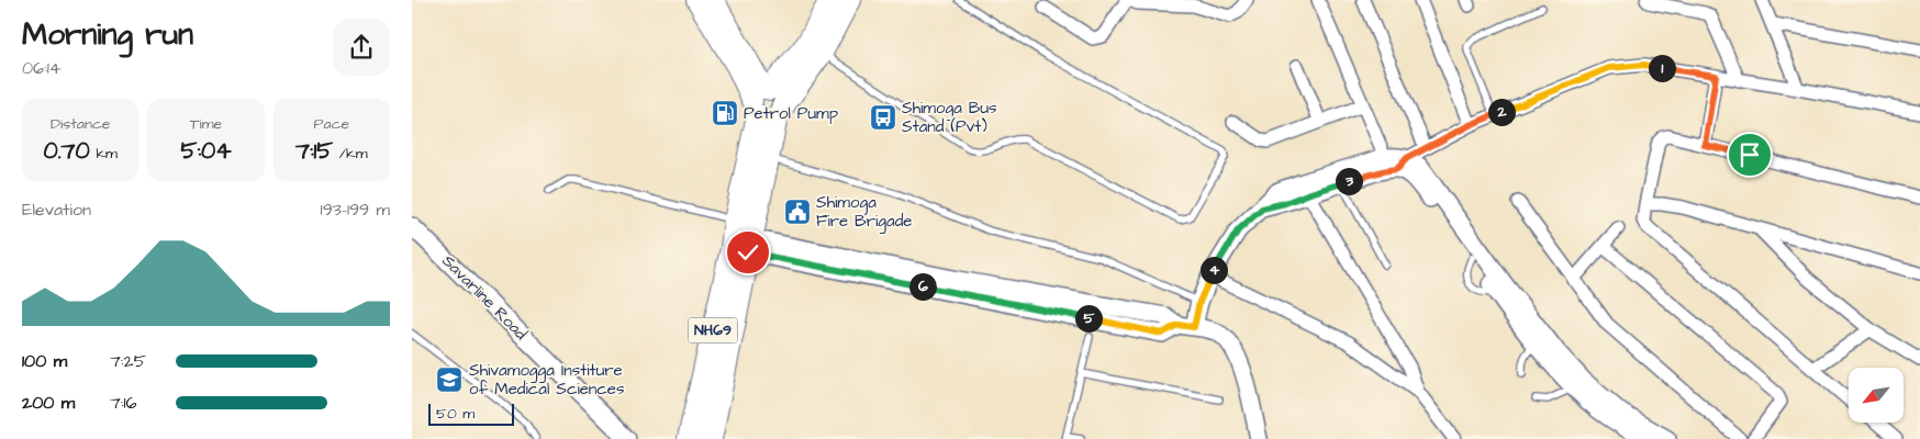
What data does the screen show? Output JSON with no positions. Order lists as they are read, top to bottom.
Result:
{
  "streets": {
    "highway": ["NH69"],
    "street": ["Savarline Road"]
  },
  "places": {
    "fuel station": ["Petrol Pump"],
    "bus stop": ["Shimoga Bus Stand (Pvt)"],
    "public building": ["Shimoga Fire Brigade"],
    "school or university": ["Shivamogga Institure of Medical Sciences"]
  },
  "scale_bar": "50 m",
  "north": "bottom left",
  "page": {
    "heading": ["Morning run", "06:14"],
    "pins": [
      "1",
      "2",
      "3",
      "4",
      "6",
      "5"
    ],
    "stats": [
      ["Distance", "0.70 km"],
      ["Time", "5:04"],
      ["Pace", "7:15 /km"]
    ],
    "chart": ["Elevation", "193–199 m"],
    "list": [
      {
        "name": "100 m",
        "note": "7:25"
      },
      {
        "name": "200 m",
        "note": "7:16"
      }
    ],
    "scale": "50 m"
  }
}
